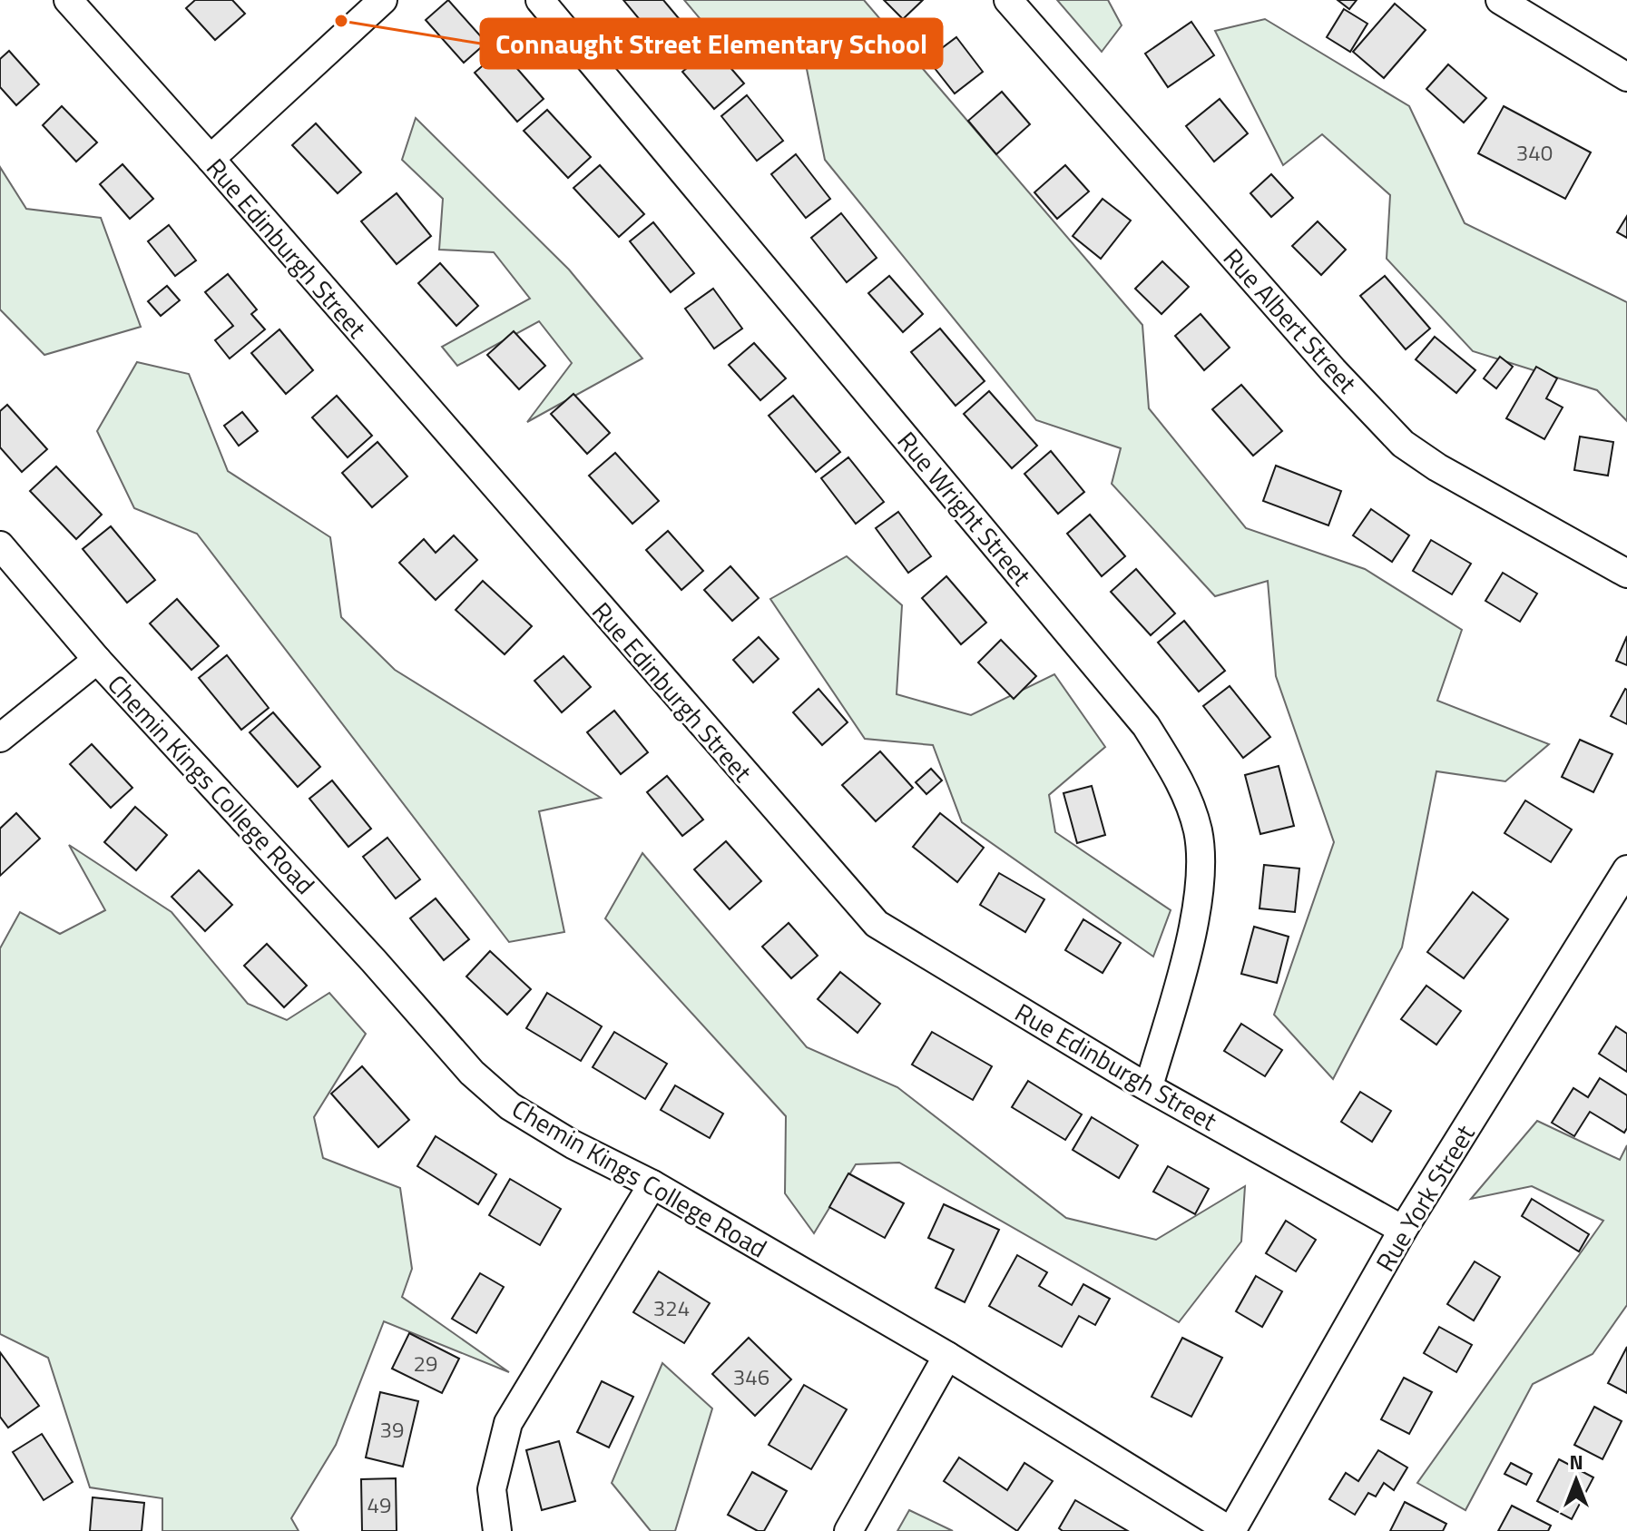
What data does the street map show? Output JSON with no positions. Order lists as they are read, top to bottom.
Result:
{
  "streets": {
    "street": [
      "Rue Edinburgh Street",
      "Rue Albert Street",
      "Rue Wright Street",
      "Chemin Kings College Road",
      "Rue York Street"
    ]
  },
  "crossings": [
    ["Rue Edinburgh Street", "Rue Wright Street"],
    ["Rue Edinburgh Street", "Rue York Street"],
    ["Chemin Kings College Road", "Rue York Street"]
  ],
  "places": ["Connaught Street Elementary School"],
  "house_numbers": [
    "340",
    "324",
    "29",
    "346",
    "39",
    "49"
  ],
  "north": "top"
}
